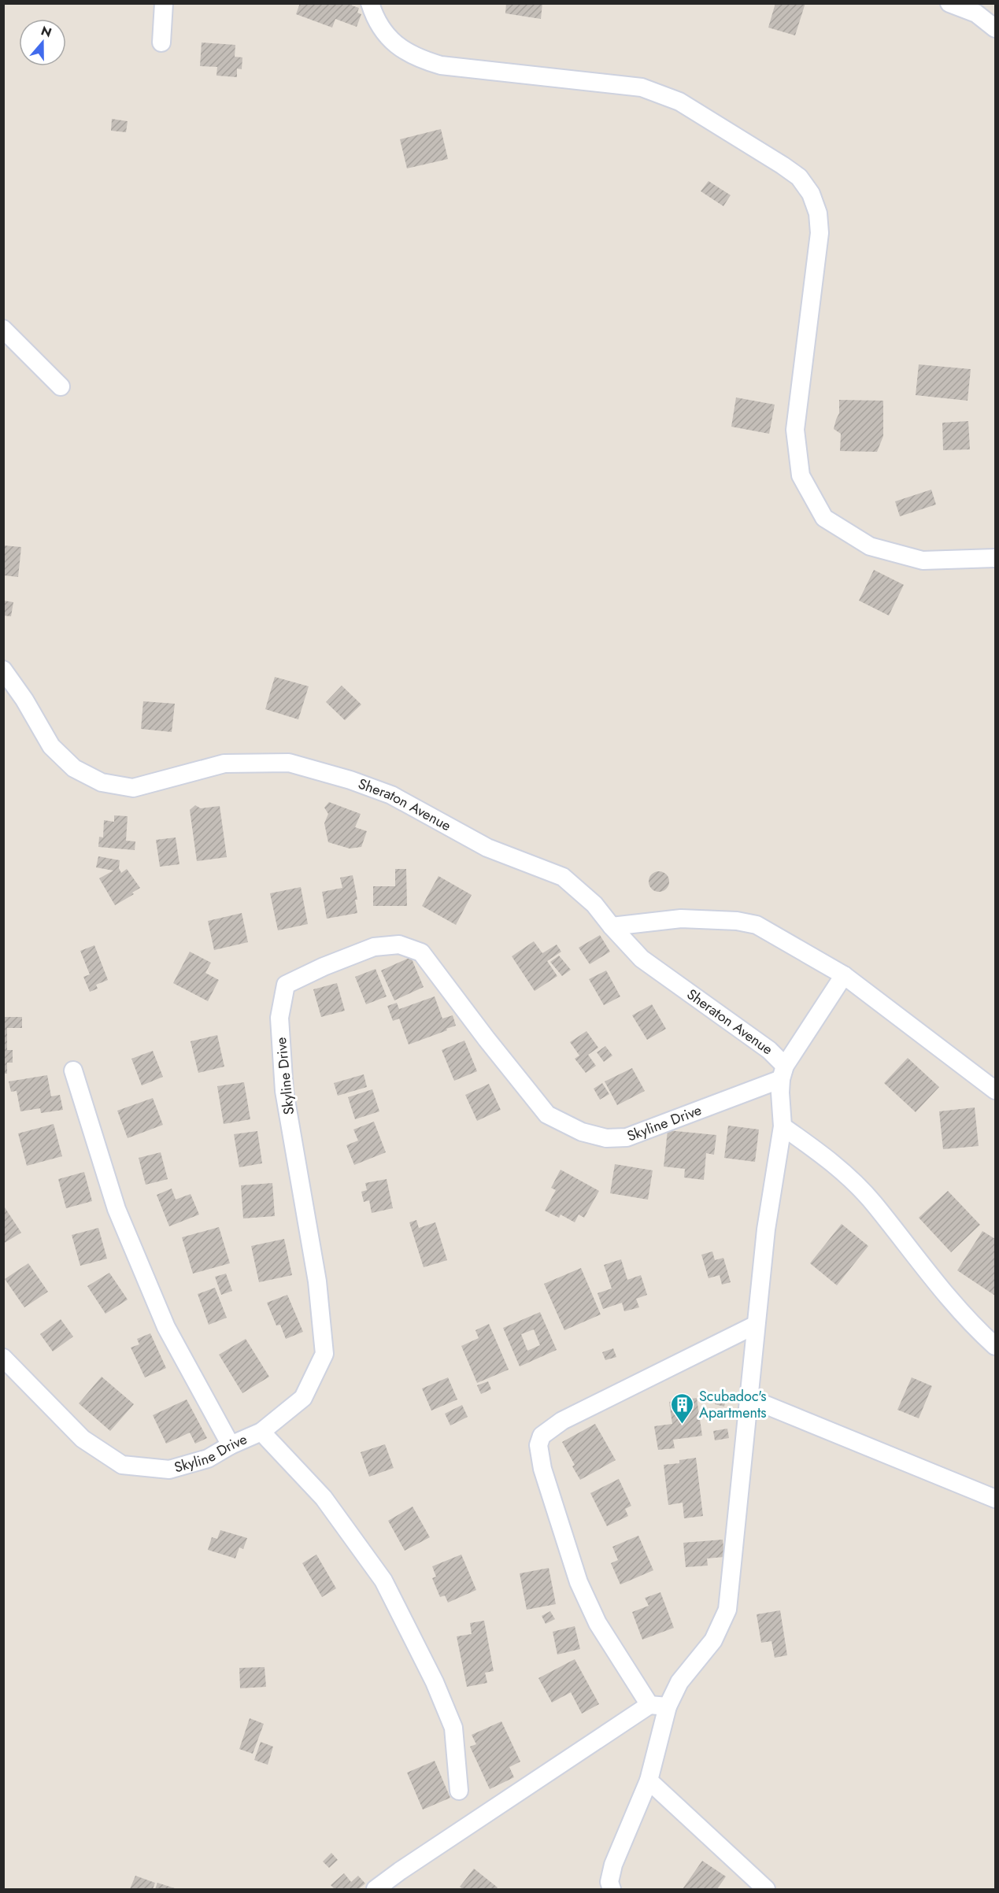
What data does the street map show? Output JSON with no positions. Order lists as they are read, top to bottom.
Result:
{
  "streets": {
    "street": ["Sheraton Avenue", "Skyline Drive"]
  },
  "crossings": [
    ["Sheraton Avenue", "Skyline Drive"]
  ],
  "places": {
    "building": ["Scubadoc's Apartments"]
  },
  "north": "top"
}
